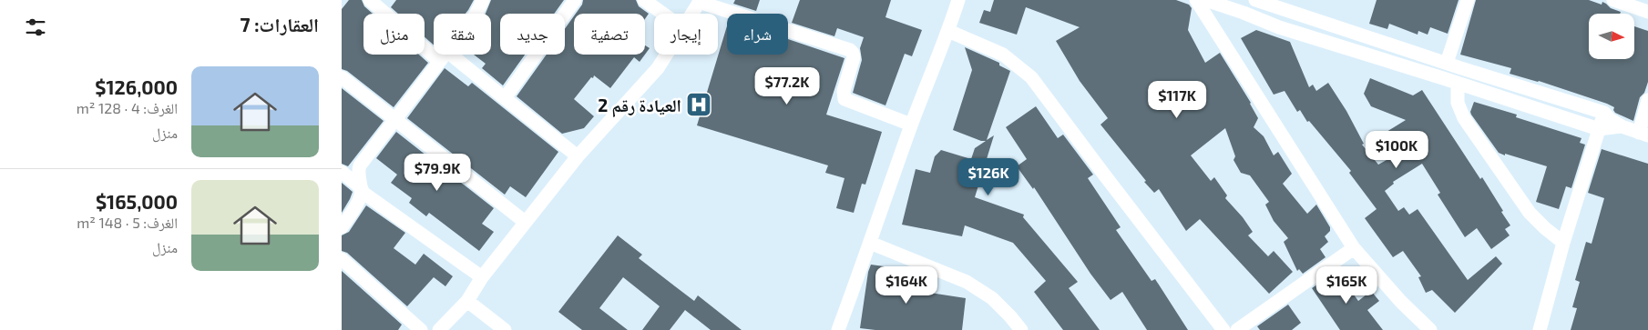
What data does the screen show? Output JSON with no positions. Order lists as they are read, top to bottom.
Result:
{
  "places": {
    "hospital": ["العيادة رقم 2"]
  },
  "north": "right",
  "page": {
    "heading": "العقارات: 7",
    "chip": [
      "شراء",
      "إيجار",
      "تصفية",
      "جديد",
      "شقة",
      "منزل"
    ],
    "list": [
      {
        "name": "$126,000",
        "note": "الغرف: 4 · 128 m² · منزل"
      },
      {
        "name": "$165,000",
        "note": "الغرف: 5 · 148 m² · منزل"
      }
    ],
    "price": [
      "$77.2K",
      "$117K",
      "$100K",
      "$79.9K",
      "$126K",
      "$164K",
      "$165K"
    ]
  }
}
